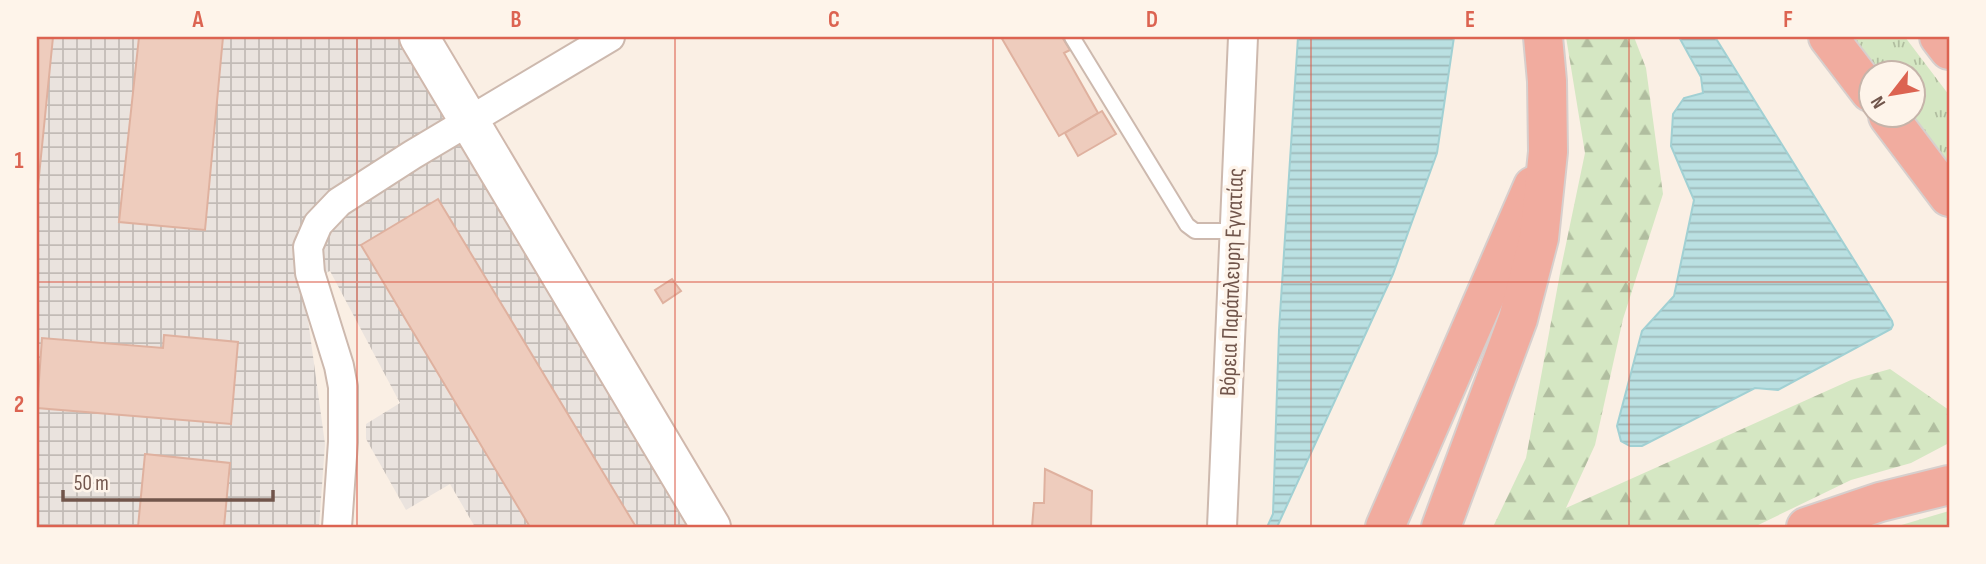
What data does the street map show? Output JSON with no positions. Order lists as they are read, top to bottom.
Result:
{
  "streets": {
    "street": ["Βόρεια Παράπλευρη Εγνατίας"]
  },
  "scale_bar": "50 m",
  "north": "bottom left",
  "grid": {
    "columns": [
      "A",
      "B",
      "C",
      "D",
      "E",
      "F"
    ],
    "rows": ["1", "2"]
  }
}
